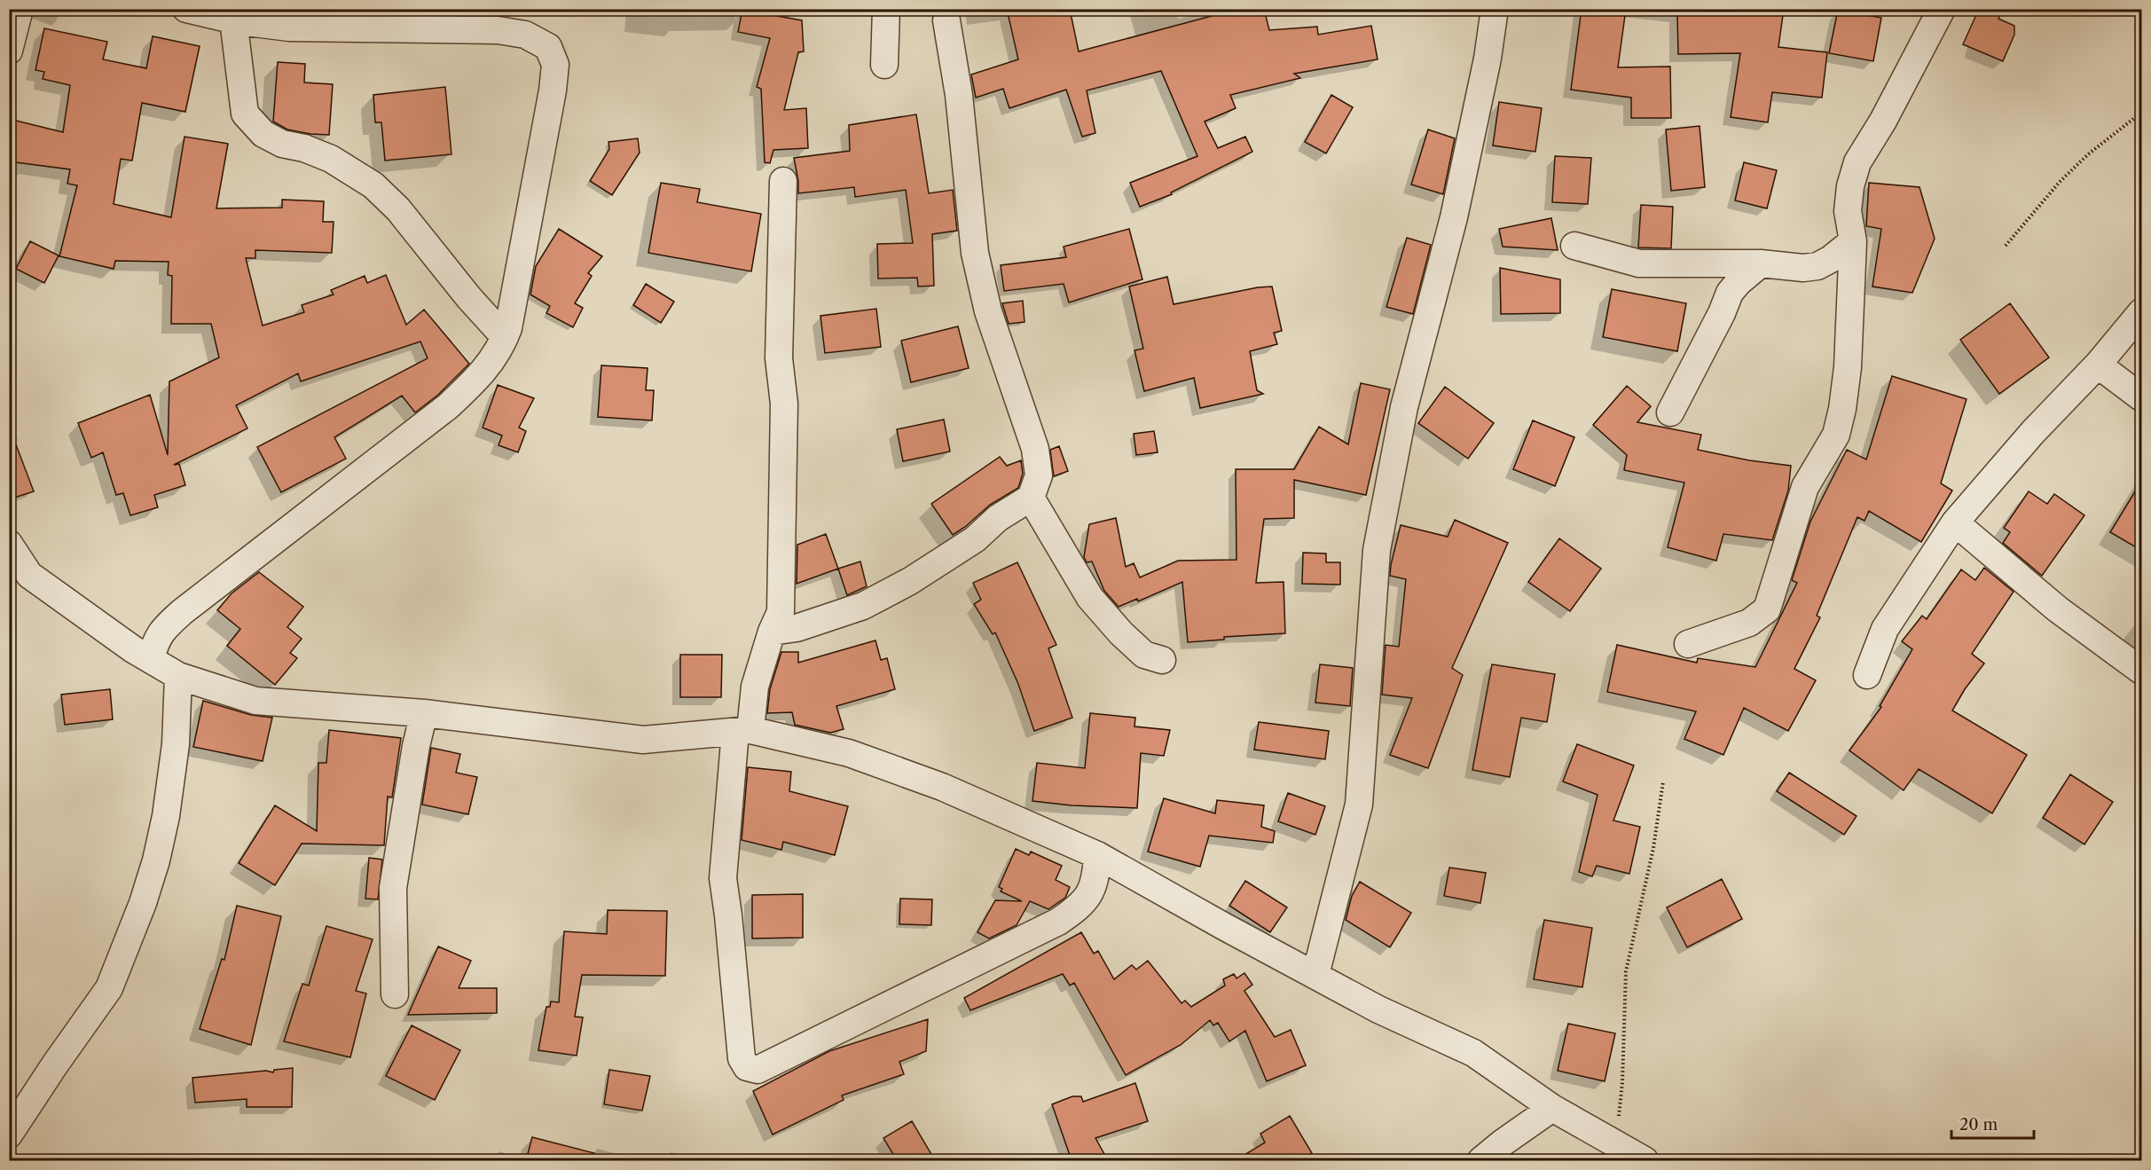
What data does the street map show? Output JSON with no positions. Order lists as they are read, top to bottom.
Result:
{
  "scale_bar": "20 m"
}
